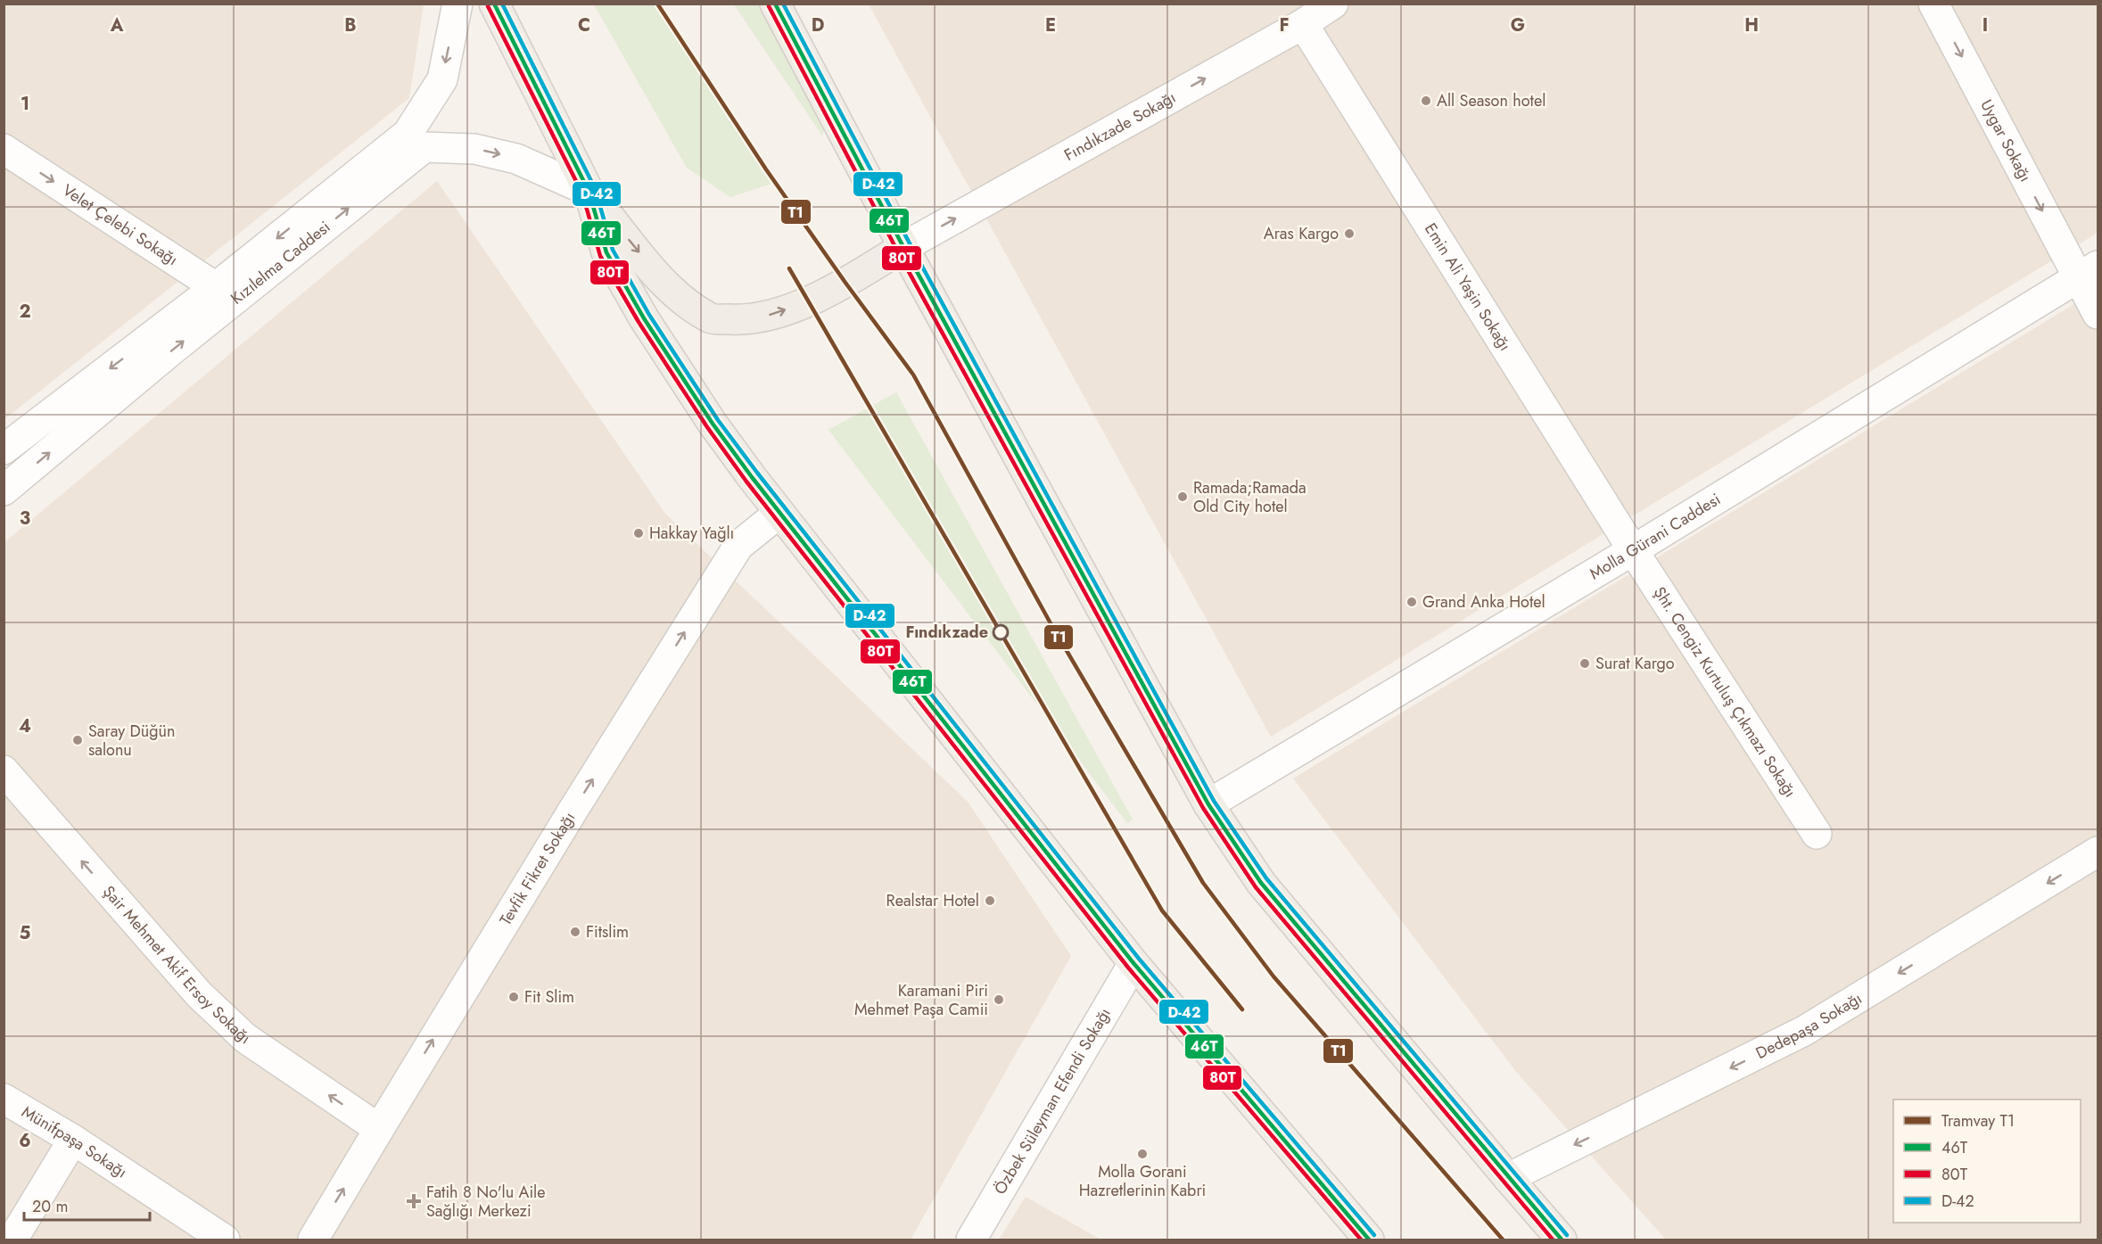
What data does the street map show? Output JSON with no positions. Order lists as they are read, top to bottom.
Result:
{
  "streets": {
    "street": [
      "Fındıkzade Sokağı",
      "Uygar Sokağı",
      "Velet Çelebi Sokağı",
      "Kızılelma Caddesi",
      "Emin Ali Yaşin Sokağı",
      "Molla Gürani Caddesi",
      "Şht. Cengiz Kurtuluş Çıkmazı Sokağı",
      "Tevfik Fikret Sokağı",
      "Şair Mehmet Akif Ersoy Sokağı",
      "Dedepaşa Sokağı",
      "Özbek Süleyman Efendi Sokağı",
      "Münifpaşa Sokağı"
    ]
  },
  "crossings": [
    ["Fındıkzade Sokağı", "Emin Ali Yaşin Sokağı"],
    ["Uygar Sokağı", "Molla Gürani Caddesi"],
    ["Velet Çelebi Sokağı", "Kızılelma Caddesi"],
    ["Emin Ali Yaşin Sokağı", "Molla Gürani Caddesi"],
    ["Emin Ali Yaşin Sokağı", "Şht. Cengiz Kurtuluş Çıkmazı Sokağı"],
    ["Molla Gürani Caddesi", "Şht. Cengiz Kurtuluş Çıkmazı Sokağı"],
    ["Tevfik Fikret Sokağı", "Şair Mehmet Akif Ersoy Sokağı"]
  ],
  "one_way": [
    "Fındıkzade Sokağı",
    "Uygar Sokağı",
    "Velet Çelebi Sokağı",
    "Tevfik Fikret Sokağı",
    "Şair Mehmet Akif Ersoy Sokağı",
    "Dedepaşa Sokağı"
  ],
  "places": {
    "other": [
      "All Season hotel",
      "Aras Kargo",
      "Ramada;Ramada Old City hotel",
      "Hakkay Yağlı",
      "Grand Anka Hotel",
      "Fındıkzade",
      "Surat Kargo",
      "Saray Düğün salonu",
      "Realstar Hotel",
      "Fitslim",
      "Fit Slim",
      "Karamani Piri Mehmet Paşa Camii",
      "Molla Gorani Hazretlerinin Kabri"
    ],
    "health": ["Fatih 8 No'lu Aile Sağlığı Merkezi"]
  },
  "lines": [
    "tram line T1",
    "transit line 46T",
    "transit line D-42",
    "transit line 80T"
  ],
  "legend": [
    "Tramvay T1",
    "46T",
    "80T",
    "D-42"
  ],
  "scale_bar": "20 m",
  "grid": {
    "columns": [
      "A",
      "B",
      "C",
      "D",
      "E",
      "F",
      "G",
      "H",
      "I"
    ],
    "rows": [
      "1",
      "2",
      "3",
      "4",
      "5",
      "6"
    ]
  }
}
